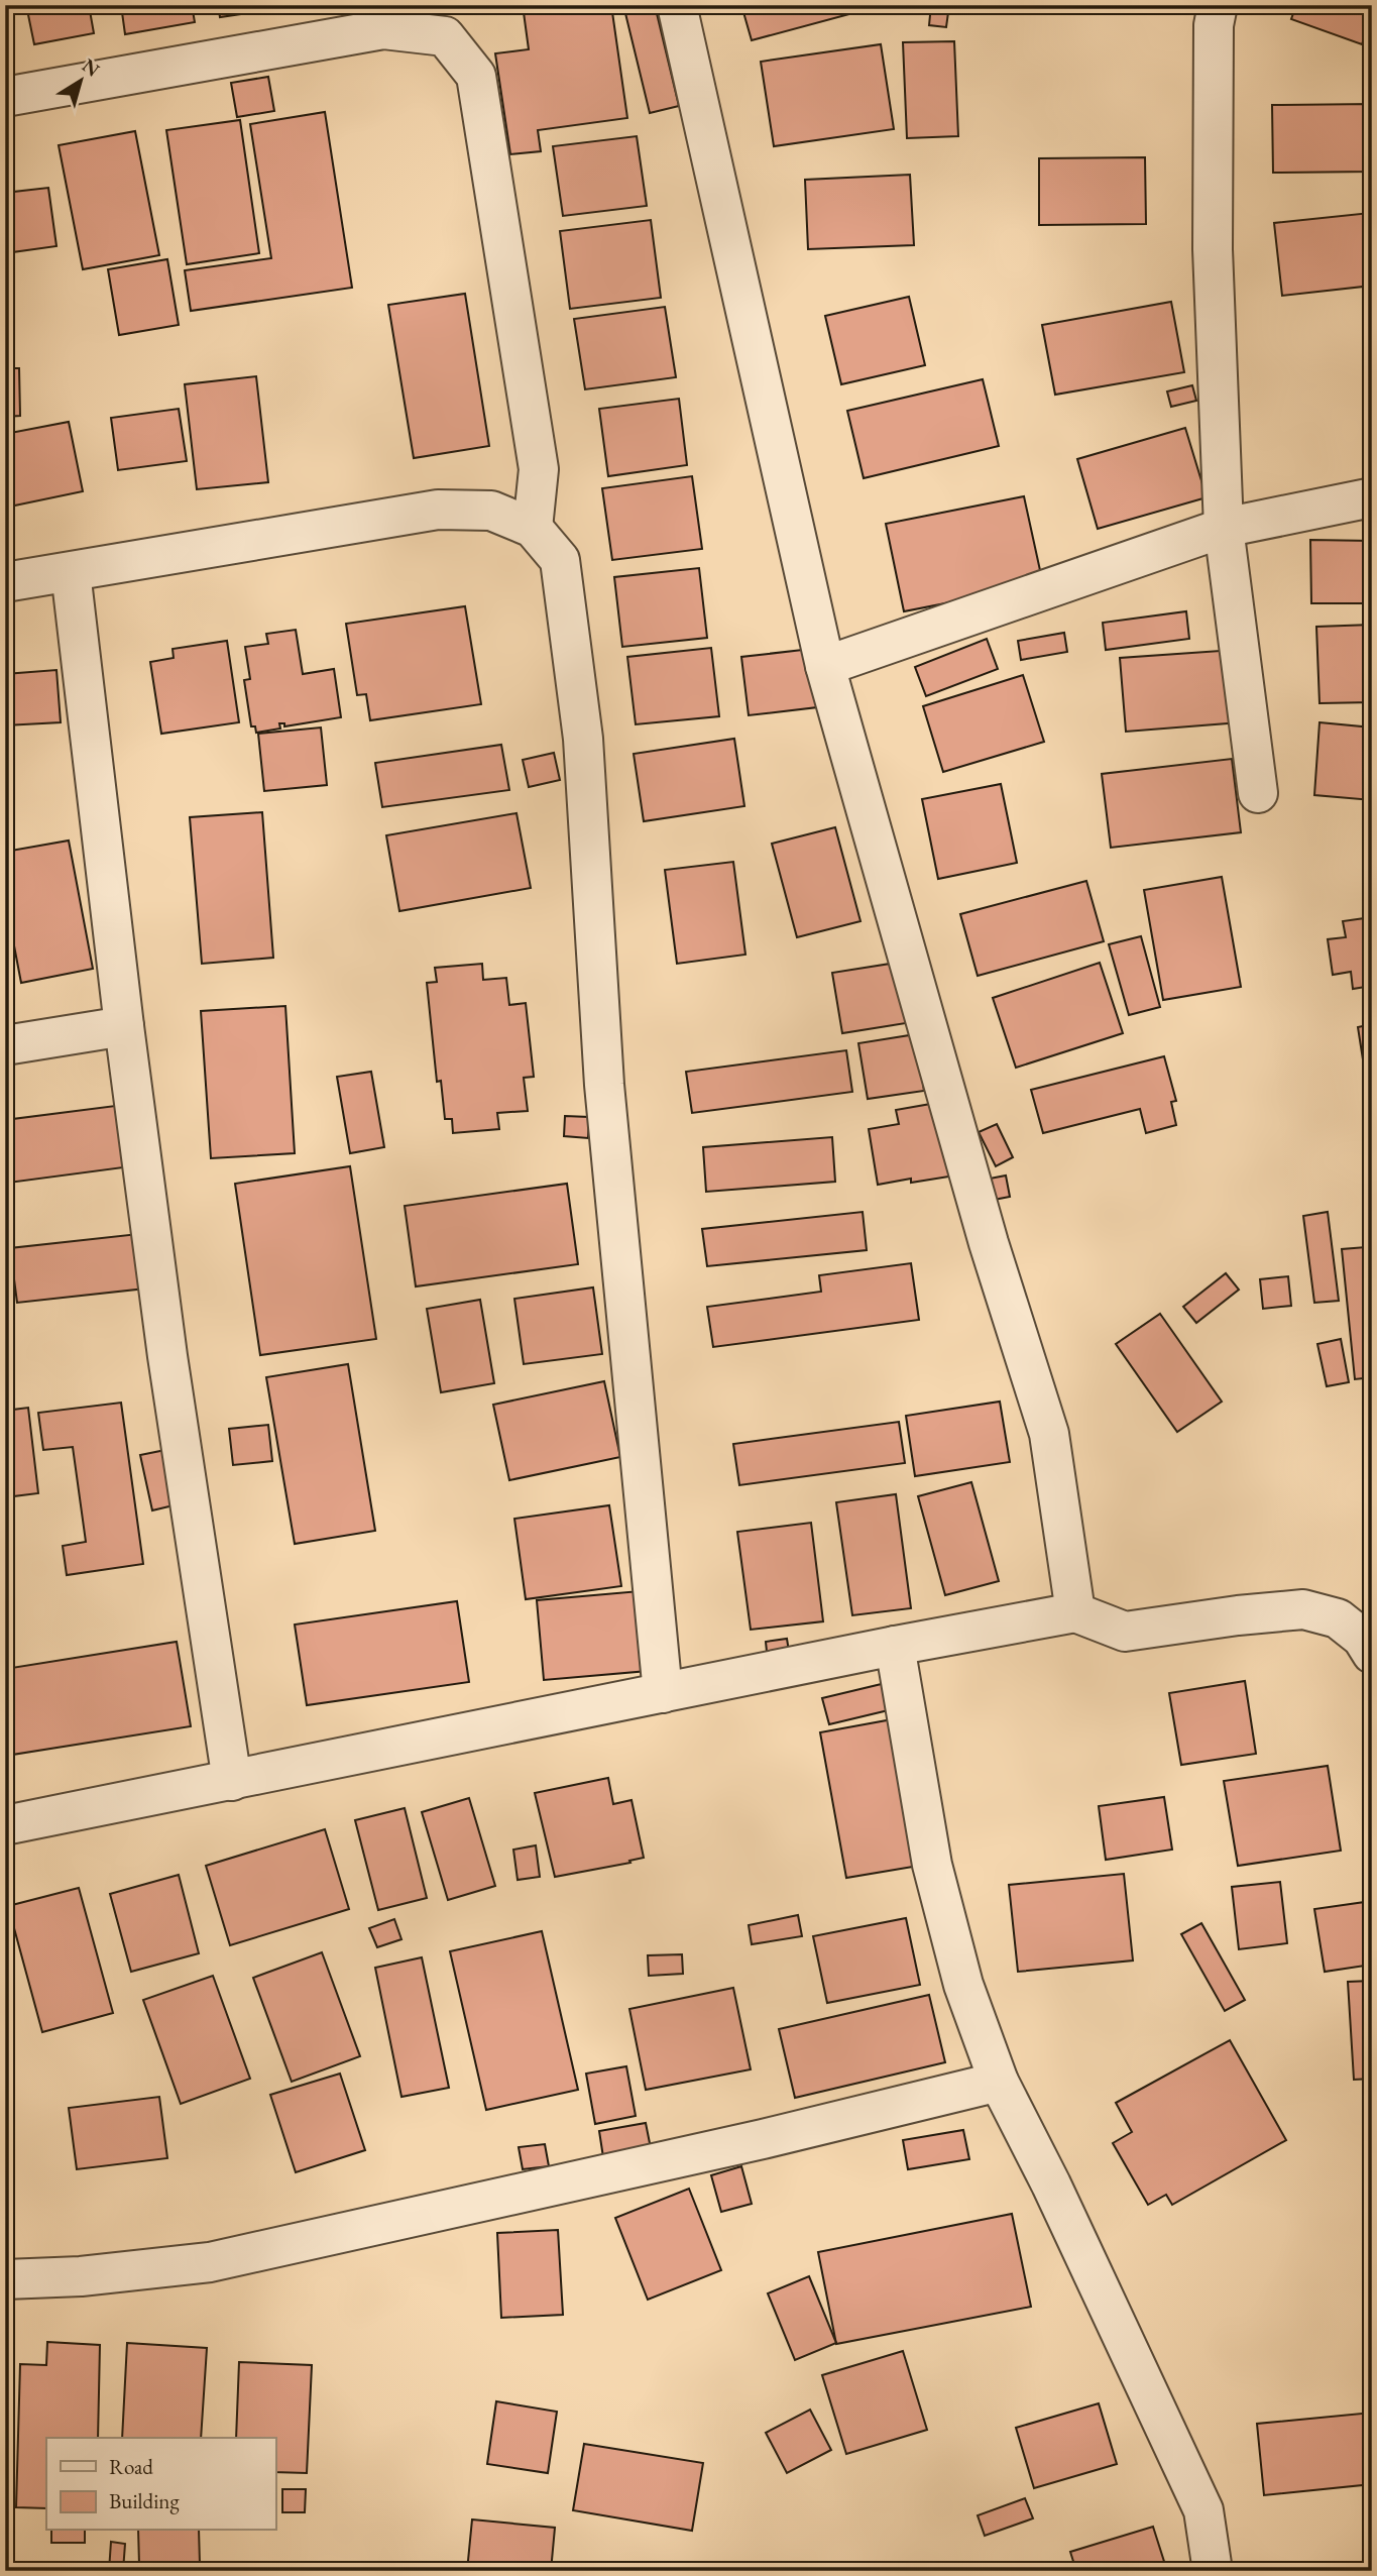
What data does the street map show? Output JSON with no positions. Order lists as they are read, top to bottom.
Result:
{
  "legend": ["Road", "Building"],
  "north": "top right"
}
